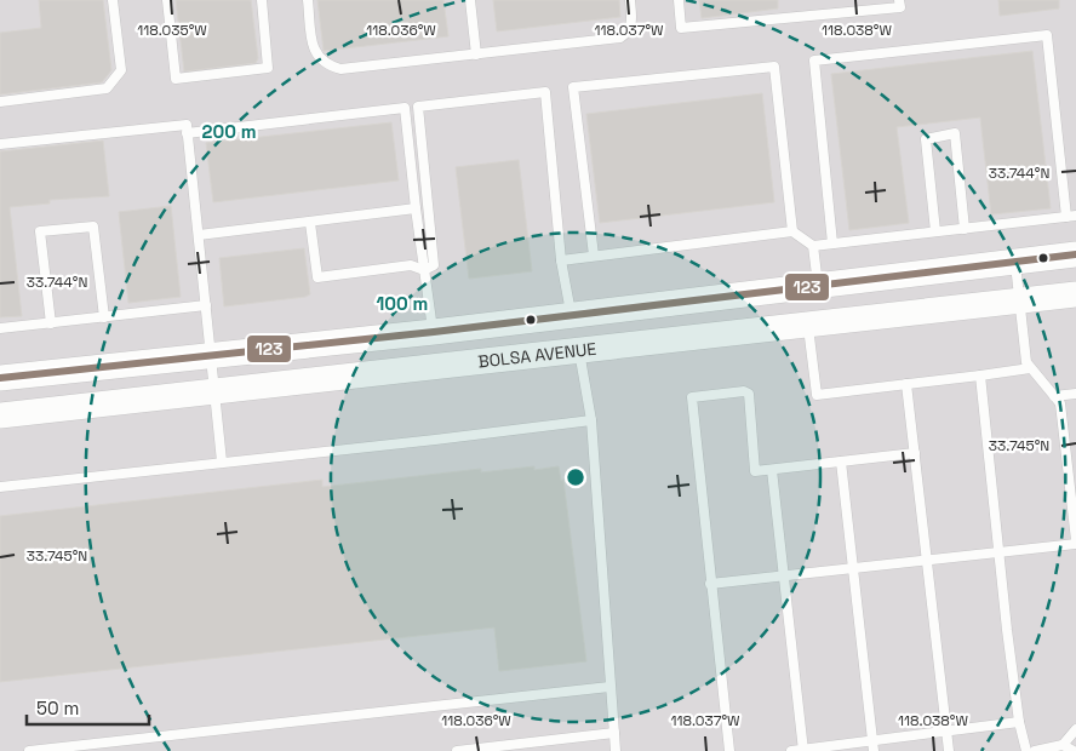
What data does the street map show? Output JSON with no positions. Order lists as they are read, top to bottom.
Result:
{
  "streets": {
    "main road": ["BOLSA AVENUE"]
  },
  "lines": ["transit line 123"],
  "scale_bar": "50 m",
  "coordinates": [
    "118.035°W",
    "118.036°W",
    "118.037°W",
    "118.038°W",
    "33.744°N",
    "33.745°N"
  ],
  "rings": ["200 m", "100 m"]
}
